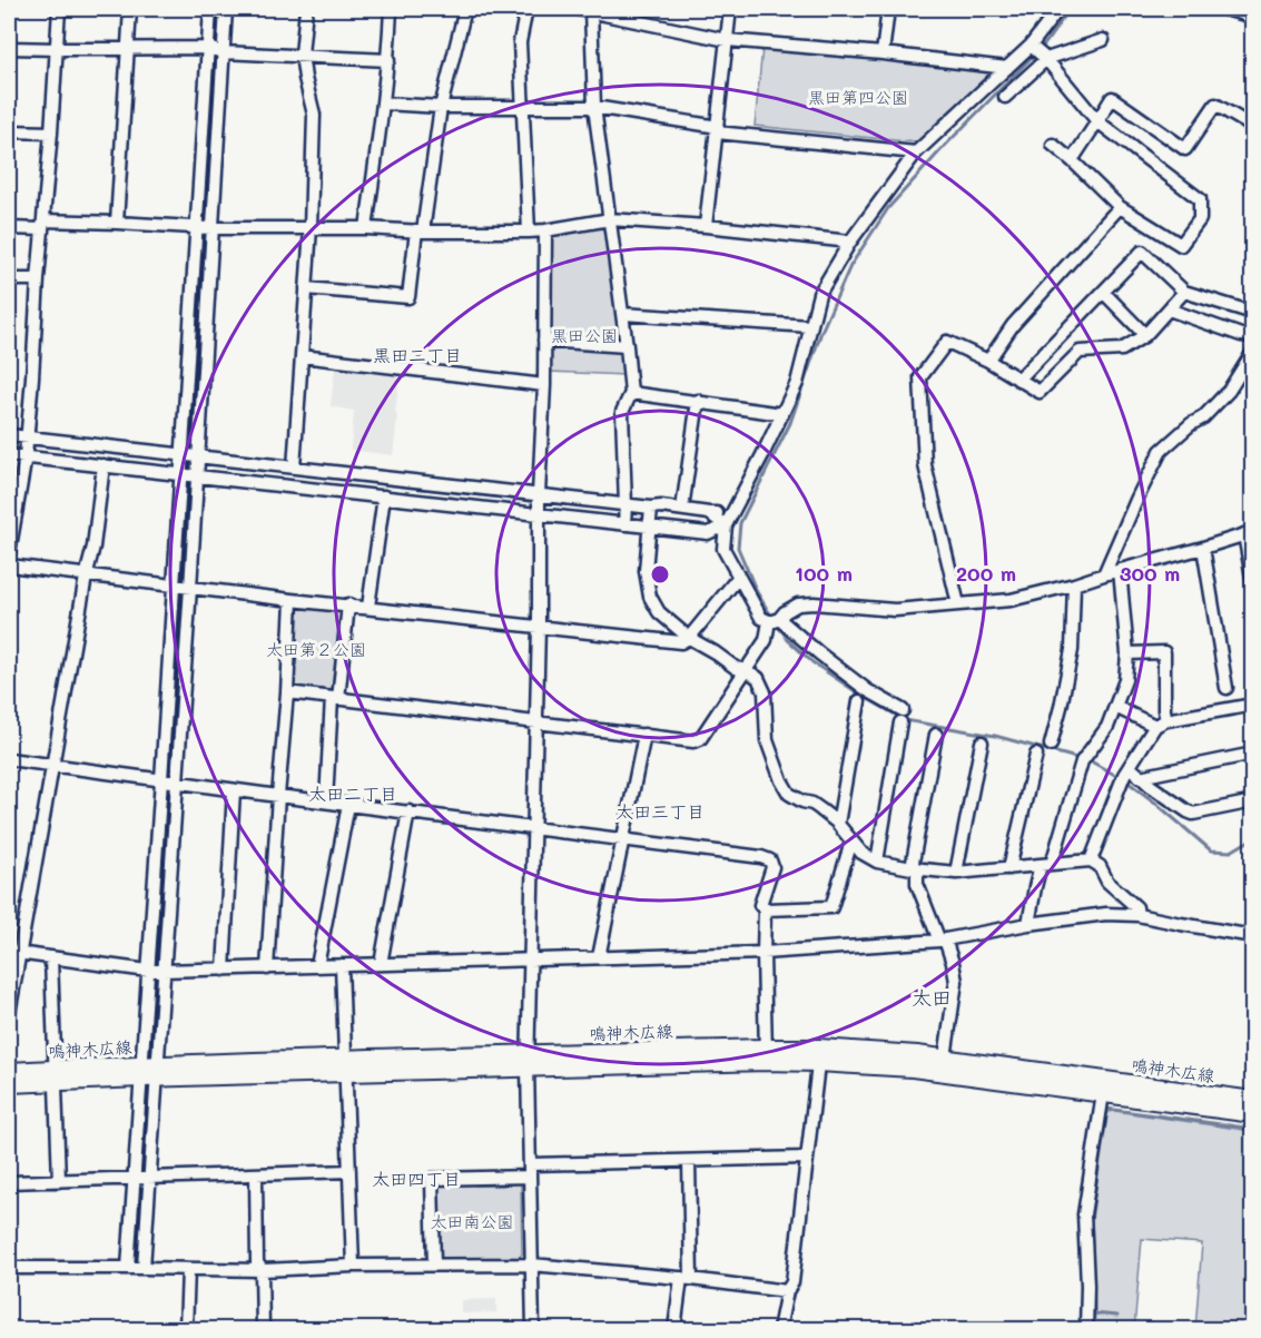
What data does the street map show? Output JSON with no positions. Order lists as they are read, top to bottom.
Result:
{
  "streets": {
    "main road": ["鳴神木広線"]
  },
  "districts": [
    "黒田二丁目",
    "太田二丁目",
    "太田三丁目",
    "太田",
    "太田四丁目"
  ],
  "parks": [
    "黒田第四公園",
    "黒田公園",
    "太田第２公園",
    "太田南公園"
  ],
  "rings": ["100 m", "200 m", "300 m"]
}
